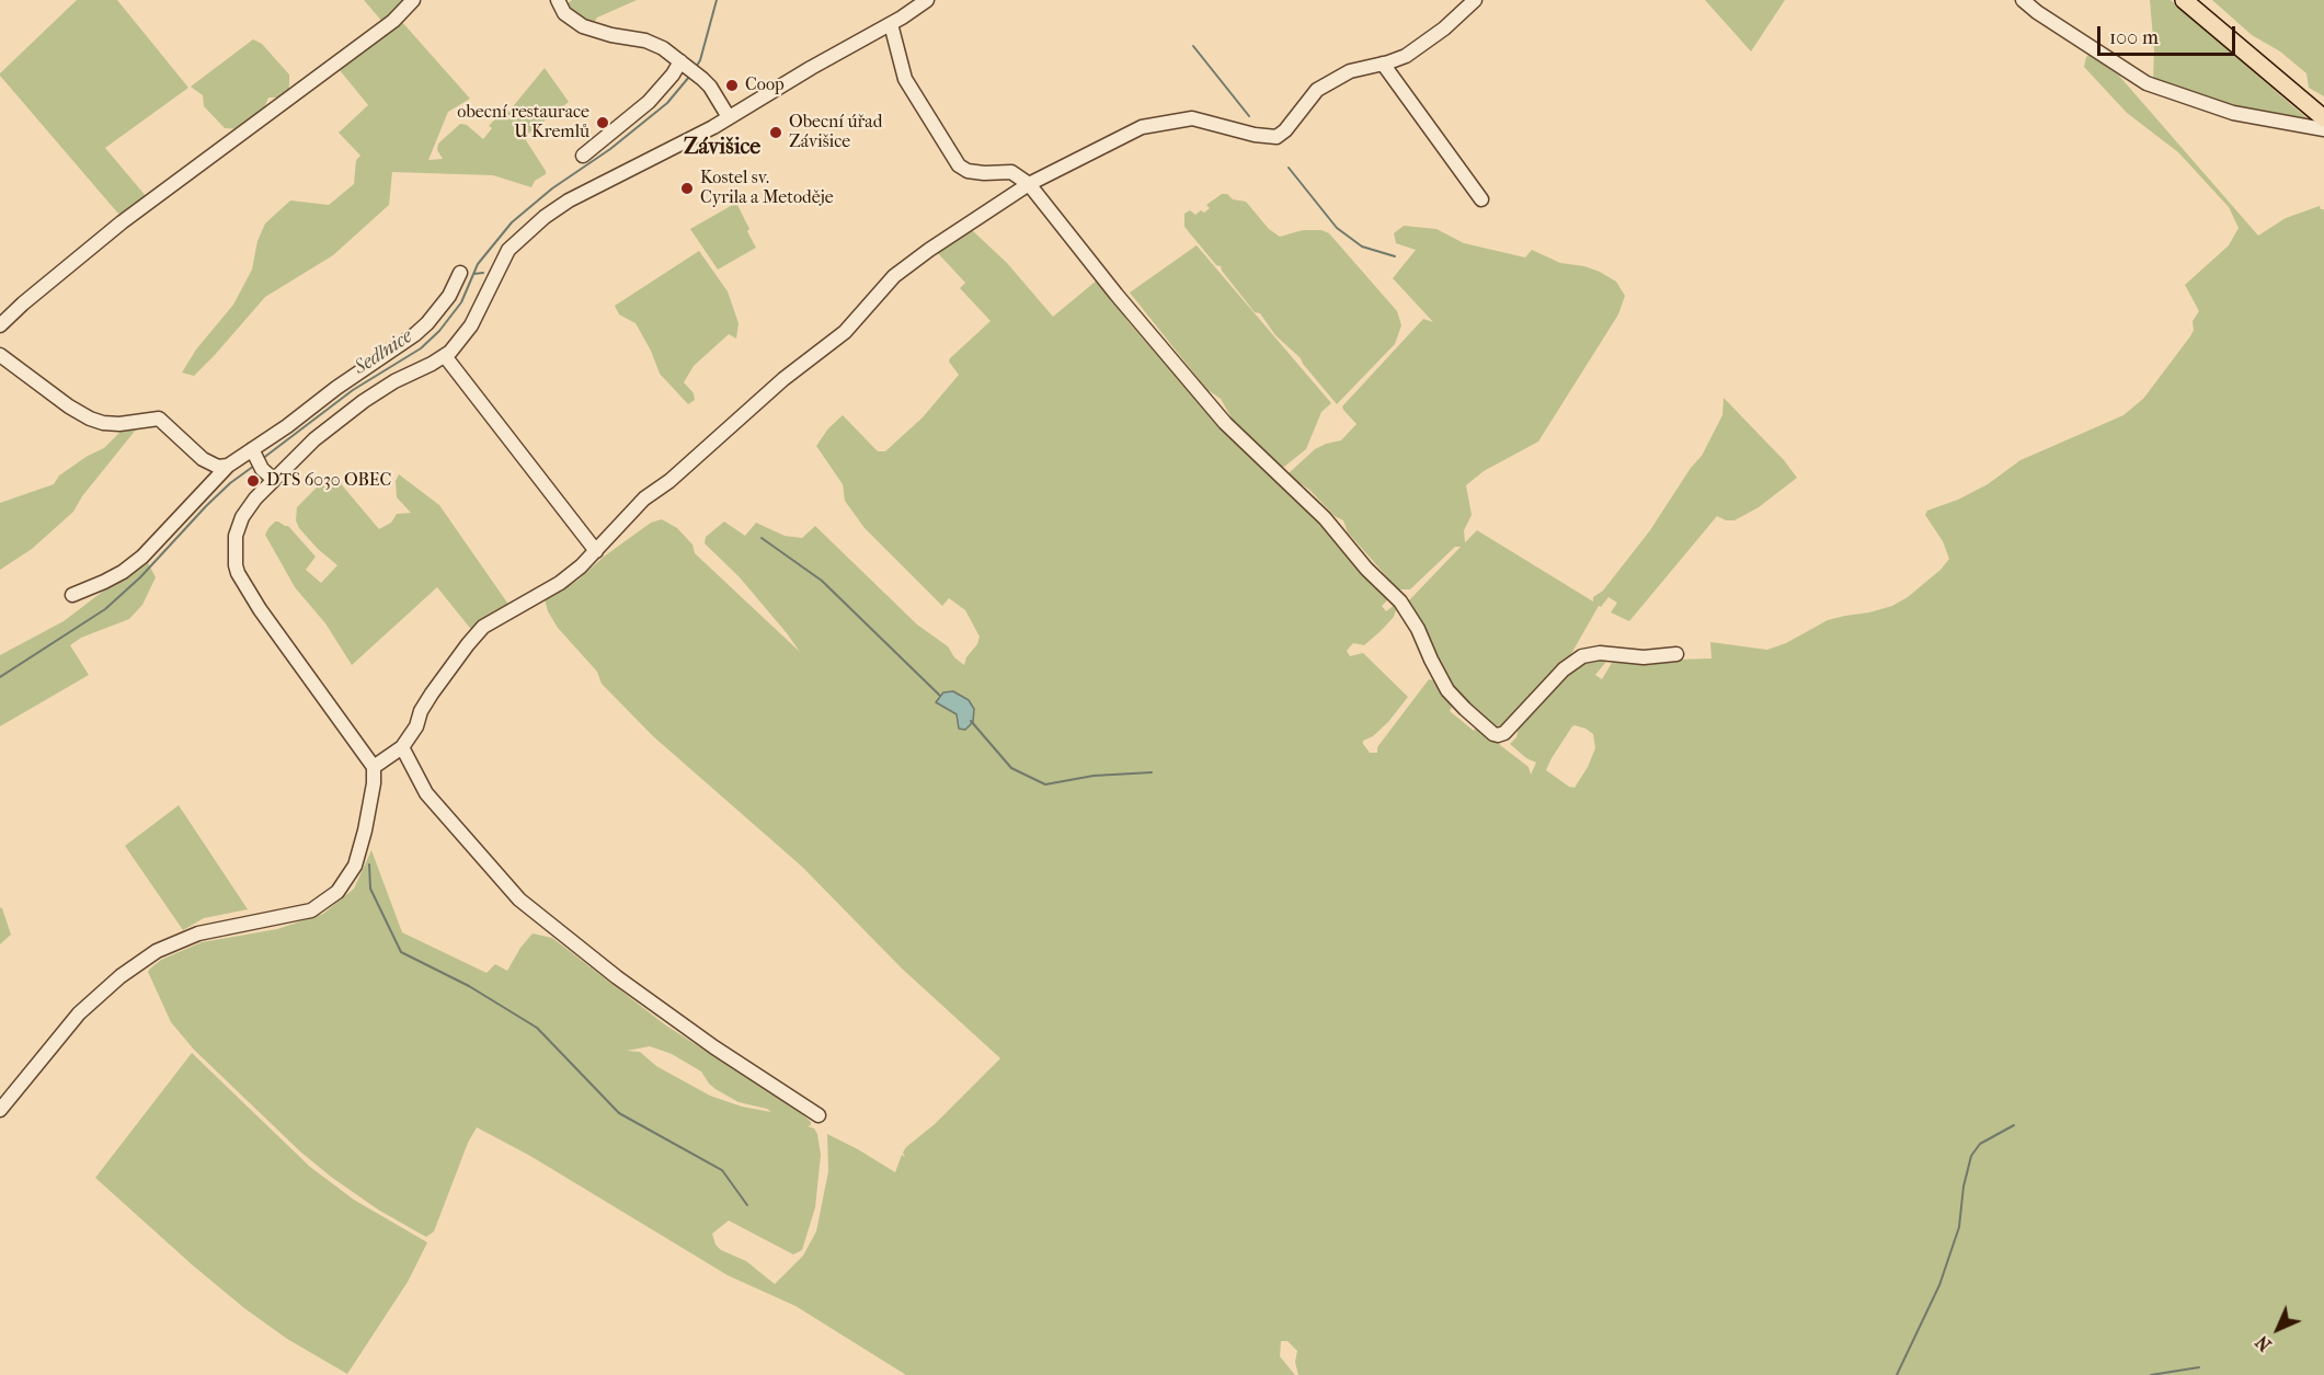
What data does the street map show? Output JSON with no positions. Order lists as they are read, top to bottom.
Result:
{
  "districts": ["Závišice"],
  "water": ["Sedlnice"],
  "places": [
    "Coop",
    "obecní restaurace U Kremlů",
    "Obecní úřad Závišice",
    "Kostel sv. Cyrila a Metoděje",
    "DTS 6030 OBEC"
  ],
  "scale_bar": "100 m",
  "north": "bottom left"
}
